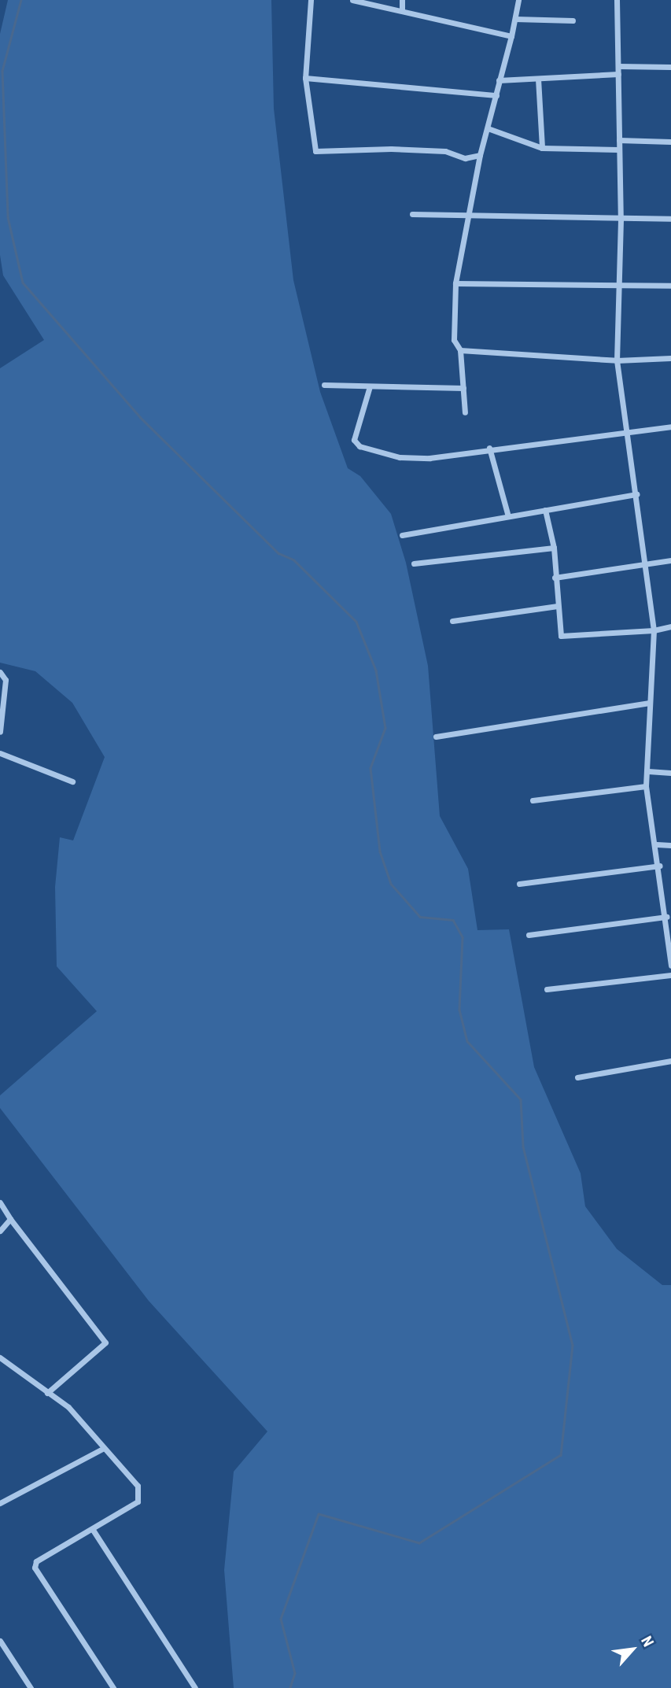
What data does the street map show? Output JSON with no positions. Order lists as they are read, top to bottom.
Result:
{
  "north": "top right"
}
